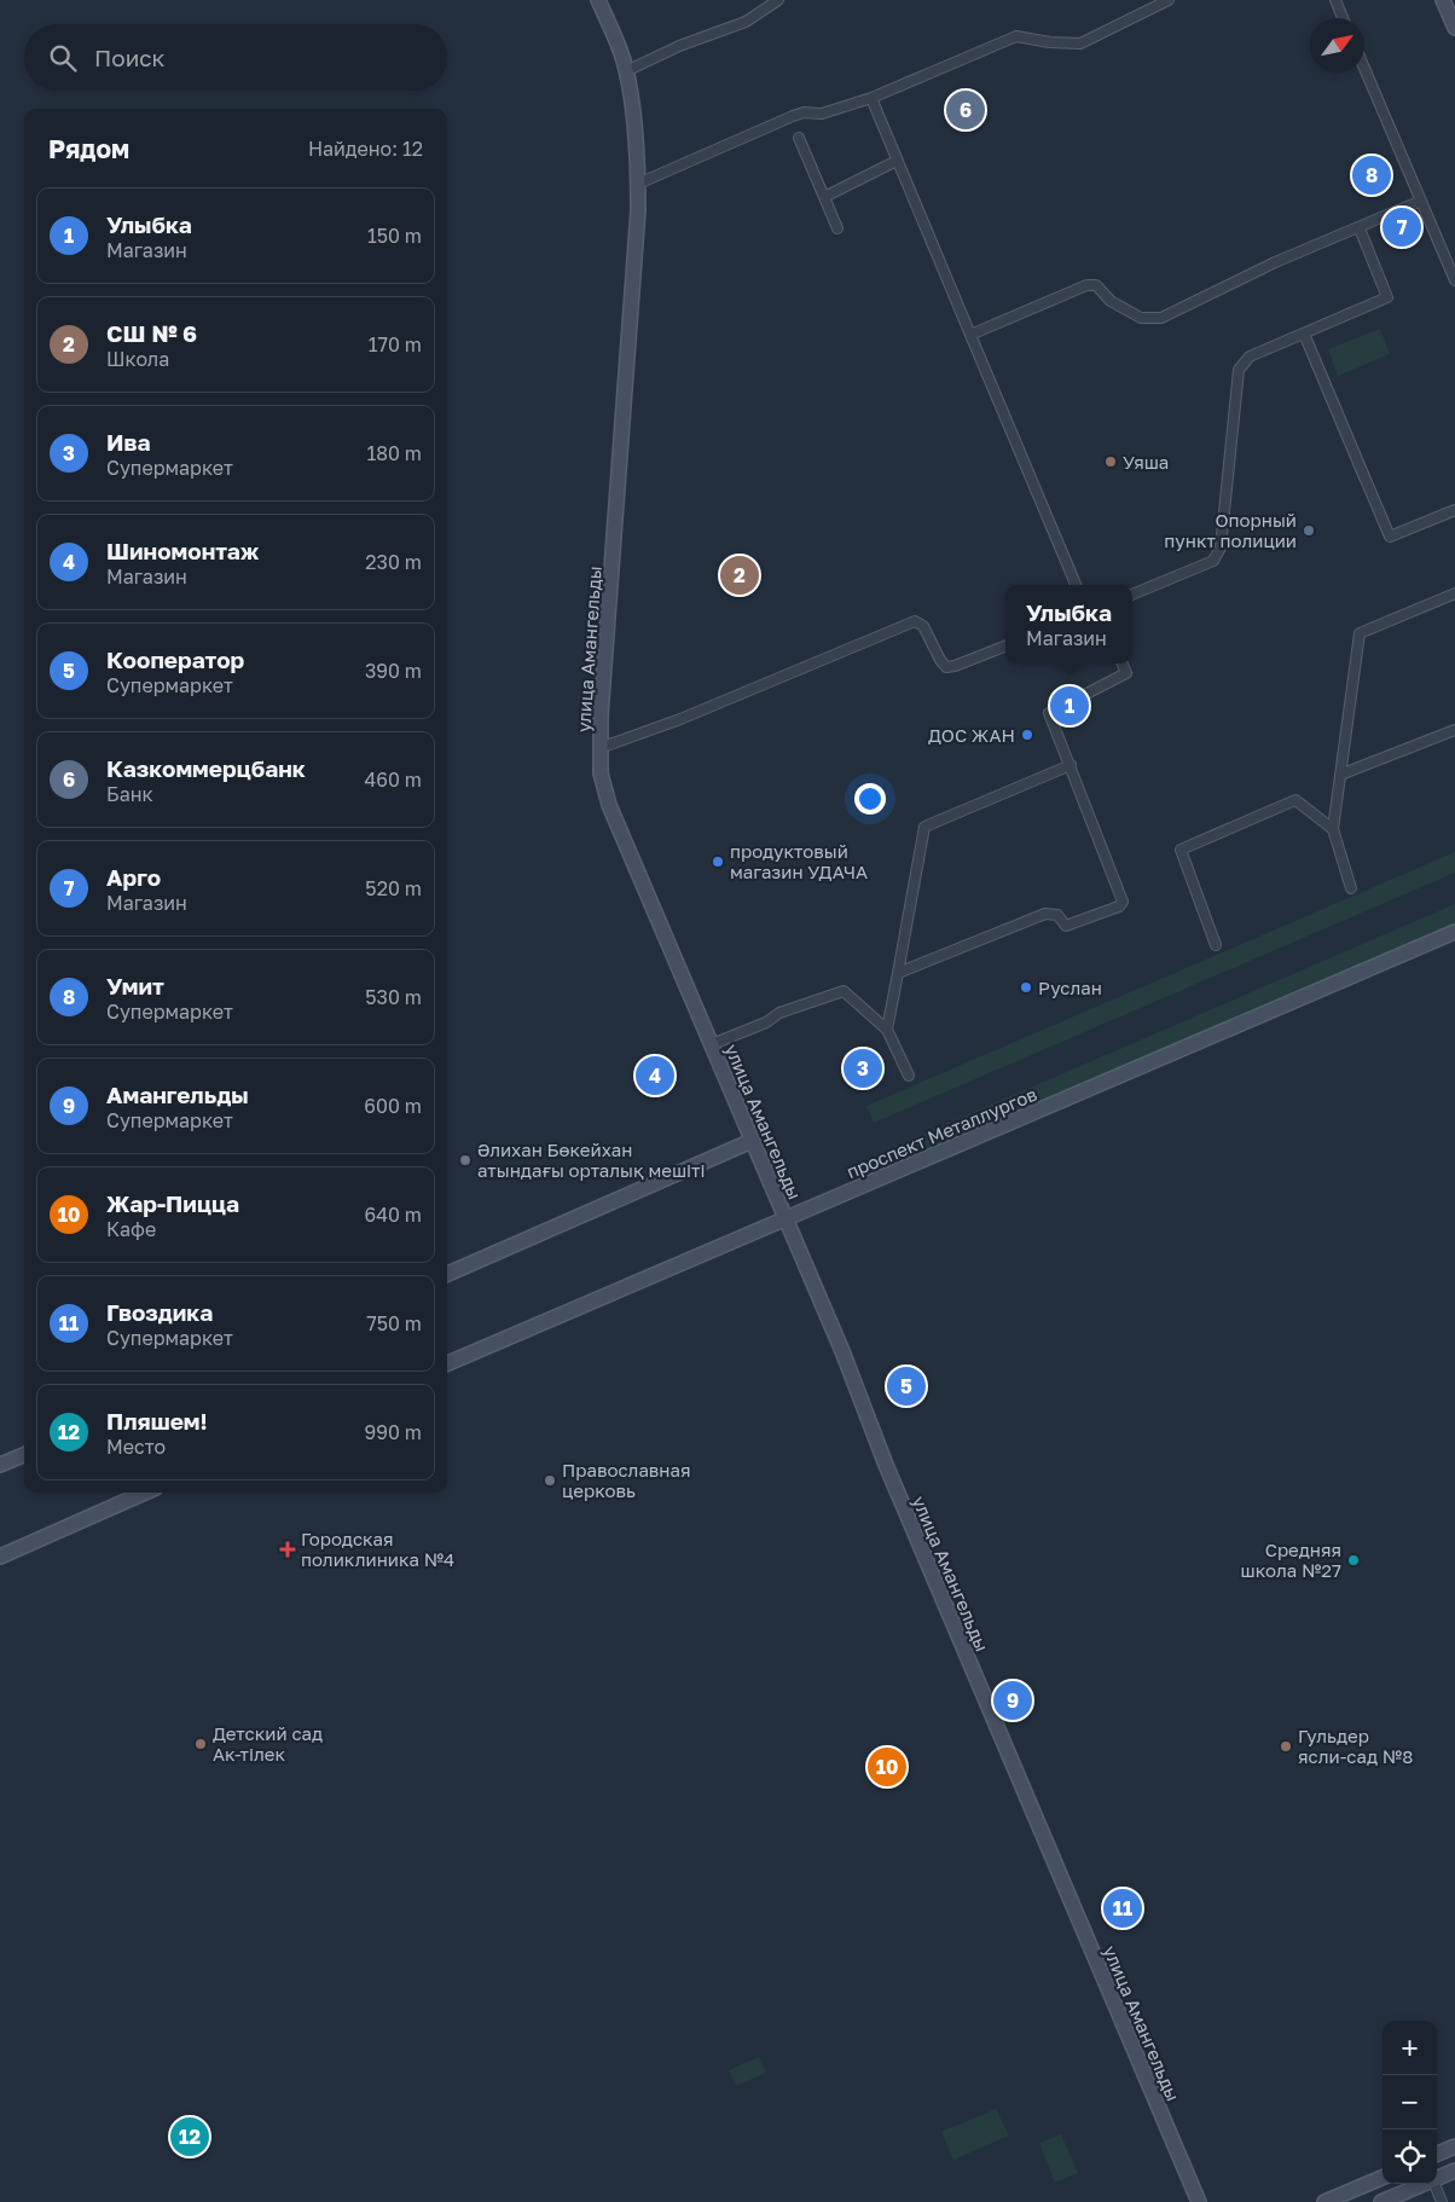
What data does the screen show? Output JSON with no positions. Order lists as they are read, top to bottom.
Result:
{
  "streets": {
    "street": ["улица Амангельды", "проспект Металлургов"]
  },
  "crossings": [
    ["улица Амангельды", "проспект Металлургов"]
  ],
  "places": {
    "other": [
      "Уяша",
      "Опорный пункт полиции",
      "ДОС ЖАН",
      "продуктовый магазин УДАЧА",
      "Руслан",
      "Әлихан Бөкейхан атындағы орталық мешіті",
      "Православная церковь",
      "Средняя школа №27",
      "Детский сад Ак-тiлек",
      "Гульдер ясли-сад №8"
    ],
    "health": ["Городская поликлиника №4"]
  },
  "north": "top right",
  "page": {
    "search": "Поиск",
    "pins": [
      "6",
      "8",
      "7",
      "2",
      "1",
      "3",
      "4",
      "5",
      "9",
      "10",
      "11",
      "12"
    ],
    "heading": ["Рядом", "Найдено: 12"],
    "list": [
      {
        "mark": "1",
        "name": "Улыбка",
        "note": "Магазин",
        "value": "150 m"
      },
      {
        "mark": "2",
        "name": "СШ № 6",
        "note": "Школа",
        "value": "170 m"
      },
      {
        "mark": "3",
        "name": "Ива",
        "note": "Супермаркет",
        "value": "180 m"
      },
      {
        "mark": "4",
        "name": "Шиномонтаж",
        "note": "Магазин",
        "value": "230 m"
      },
      {
        "mark": "5",
        "name": "Кооператор",
        "note": "Супермаркет",
        "value": "390 m"
      },
      {
        "mark": "6",
        "name": "Казкоммерцбанк",
        "note": "Банк",
        "value": "460 m"
      },
      {
        "mark": "7",
        "name": "Арго",
        "note": "Магазин",
        "value": "520 m"
      },
      {
        "mark": "8",
        "name": "Умит",
        "note": "Супермаркет",
        "value": "530 m"
      },
      {
        "mark": "9",
        "name": "Амангельды",
        "note": "Супермаркет",
        "value": "600 m"
      },
      {
        "mark": "10",
        "name": "Жар-Пицца",
        "note": "Кафе",
        "value": "640 m"
      },
      {
        "mark": "11",
        "name": "Гвоздика",
        "note": "Супермаркет",
        "value": "750 m"
      },
      {
        "mark": "12",
        "name": "Пляшем!",
        "note": "Место",
        "value": "990 m"
      }
    ],
    "popup": ["Улыбка", "Магазин"],
    "map_buttons": ["+", "−"]
  }
}
